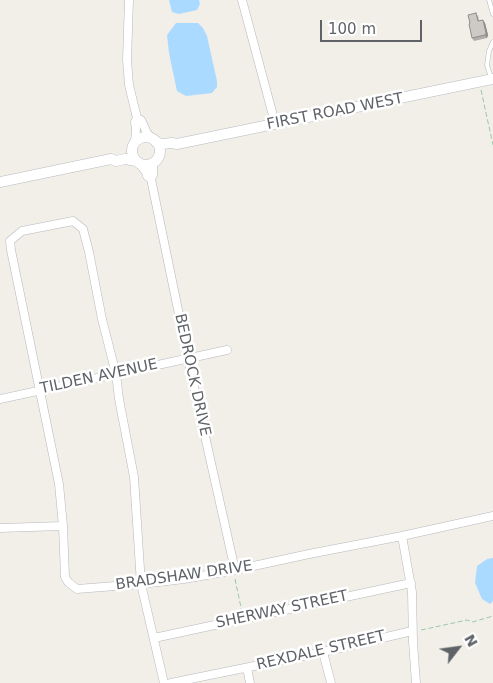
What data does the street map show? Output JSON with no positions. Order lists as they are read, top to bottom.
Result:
{
  "streets": {
    "street": [
      "FIRST ROAD WEST",
      "BEDROCK DRIVE",
      "TILDEN AVENUE",
      "BRADSHAW DRIVE",
      "SHERWAY STREET",
      "REXDALE STREET"
    ]
  },
  "crossings": [
    ["FIRST ROAD WEST", "BEDROCK DRIVE"],
    ["BEDROCK DRIVE", "TILDEN AVENUE"],
    ["BEDROCK DRIVE", "BRADSHAW DRIVE"],
    ["TILDEN AVENUE", "BRADSHAW DRIVE"]
  ],
  "scale_bar": "100 m",
  "north": "top right"
}
